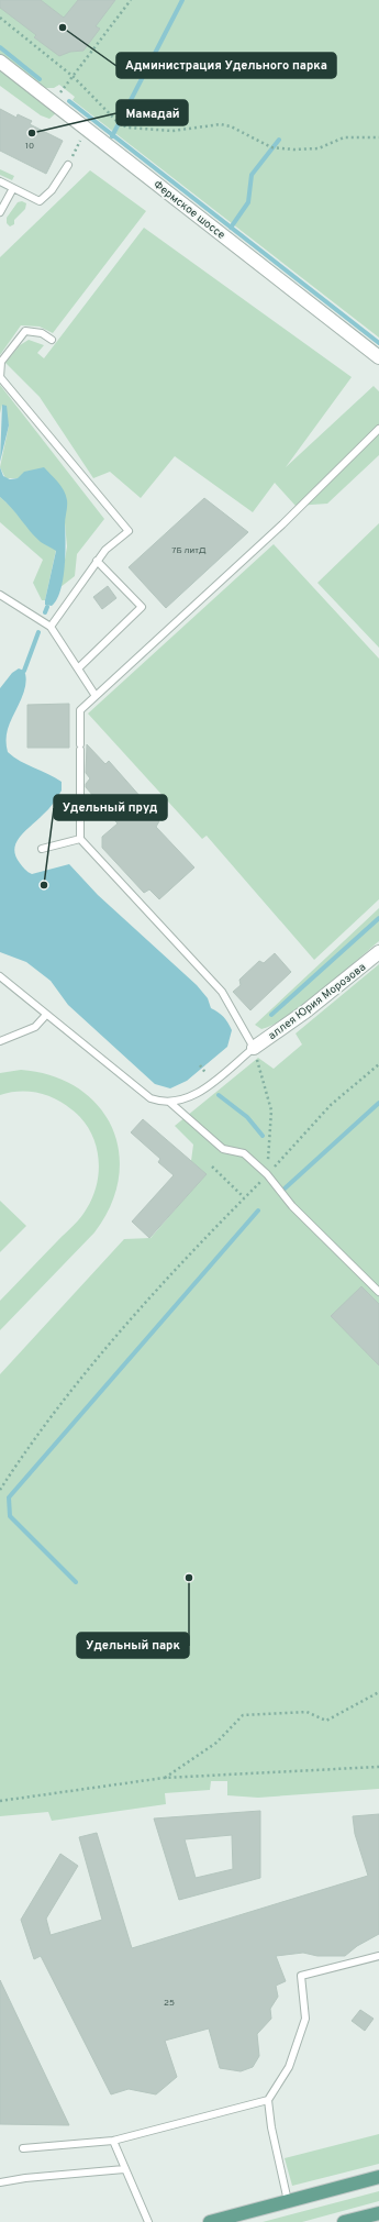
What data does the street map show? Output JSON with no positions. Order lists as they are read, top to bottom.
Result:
{
  "streets": {
    "street": ["Фермское шоссе", "аллея Юрия Морозова"]
  },
  "places": [
    "Администрация Удельного парка",
    "Мамадай",
    "Удельный пруд",
    "Удельный парк"
  ],
  "house_numbers": ["10", "7Б литД", "25"]
}
